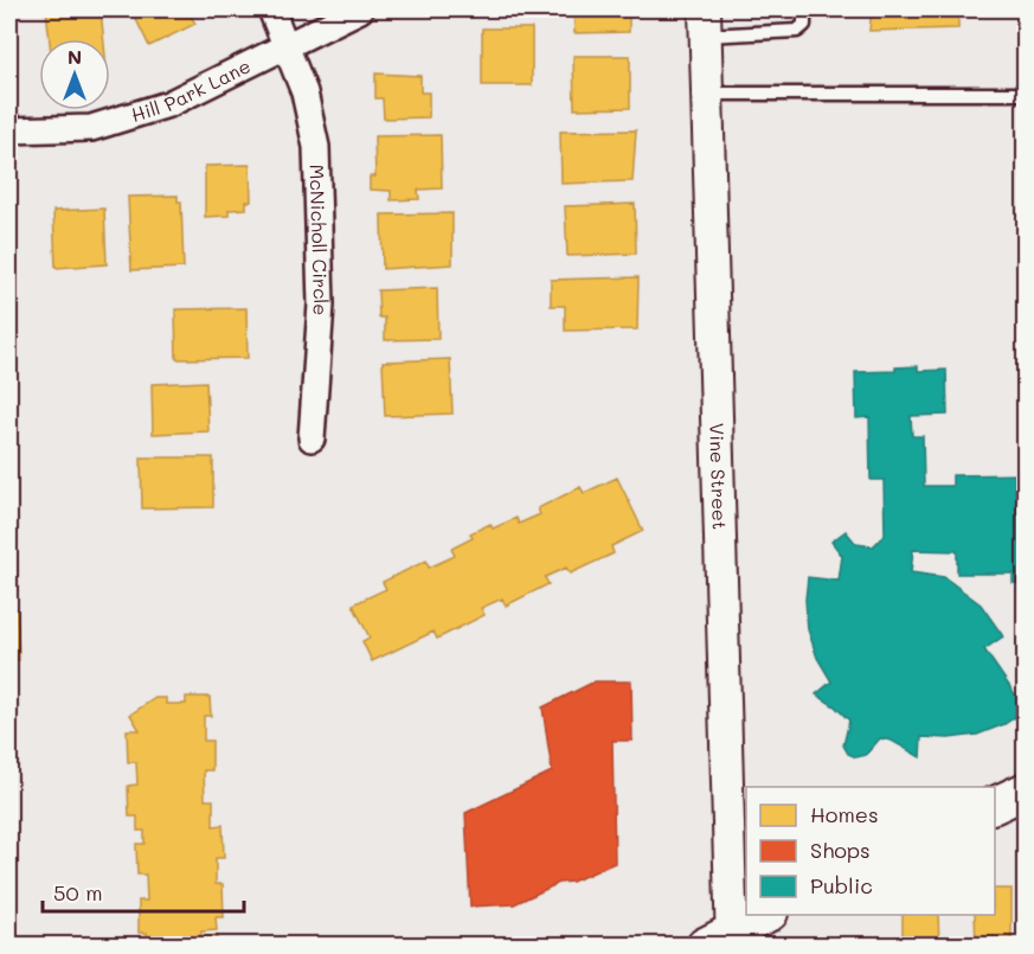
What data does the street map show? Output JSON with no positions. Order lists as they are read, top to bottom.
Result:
{
  "streets": {
    "street": ["Hill Park Lane", "McNicholl Circle", "Vine Street"]
  },
  "crossings": [
    ["Hill Park Lane", "McNicholl Circle"]
  ],
  "legend": ["Homes", "Shops", "Public"],
  "scale_bar": "50 m",
  "north": "top"
}
